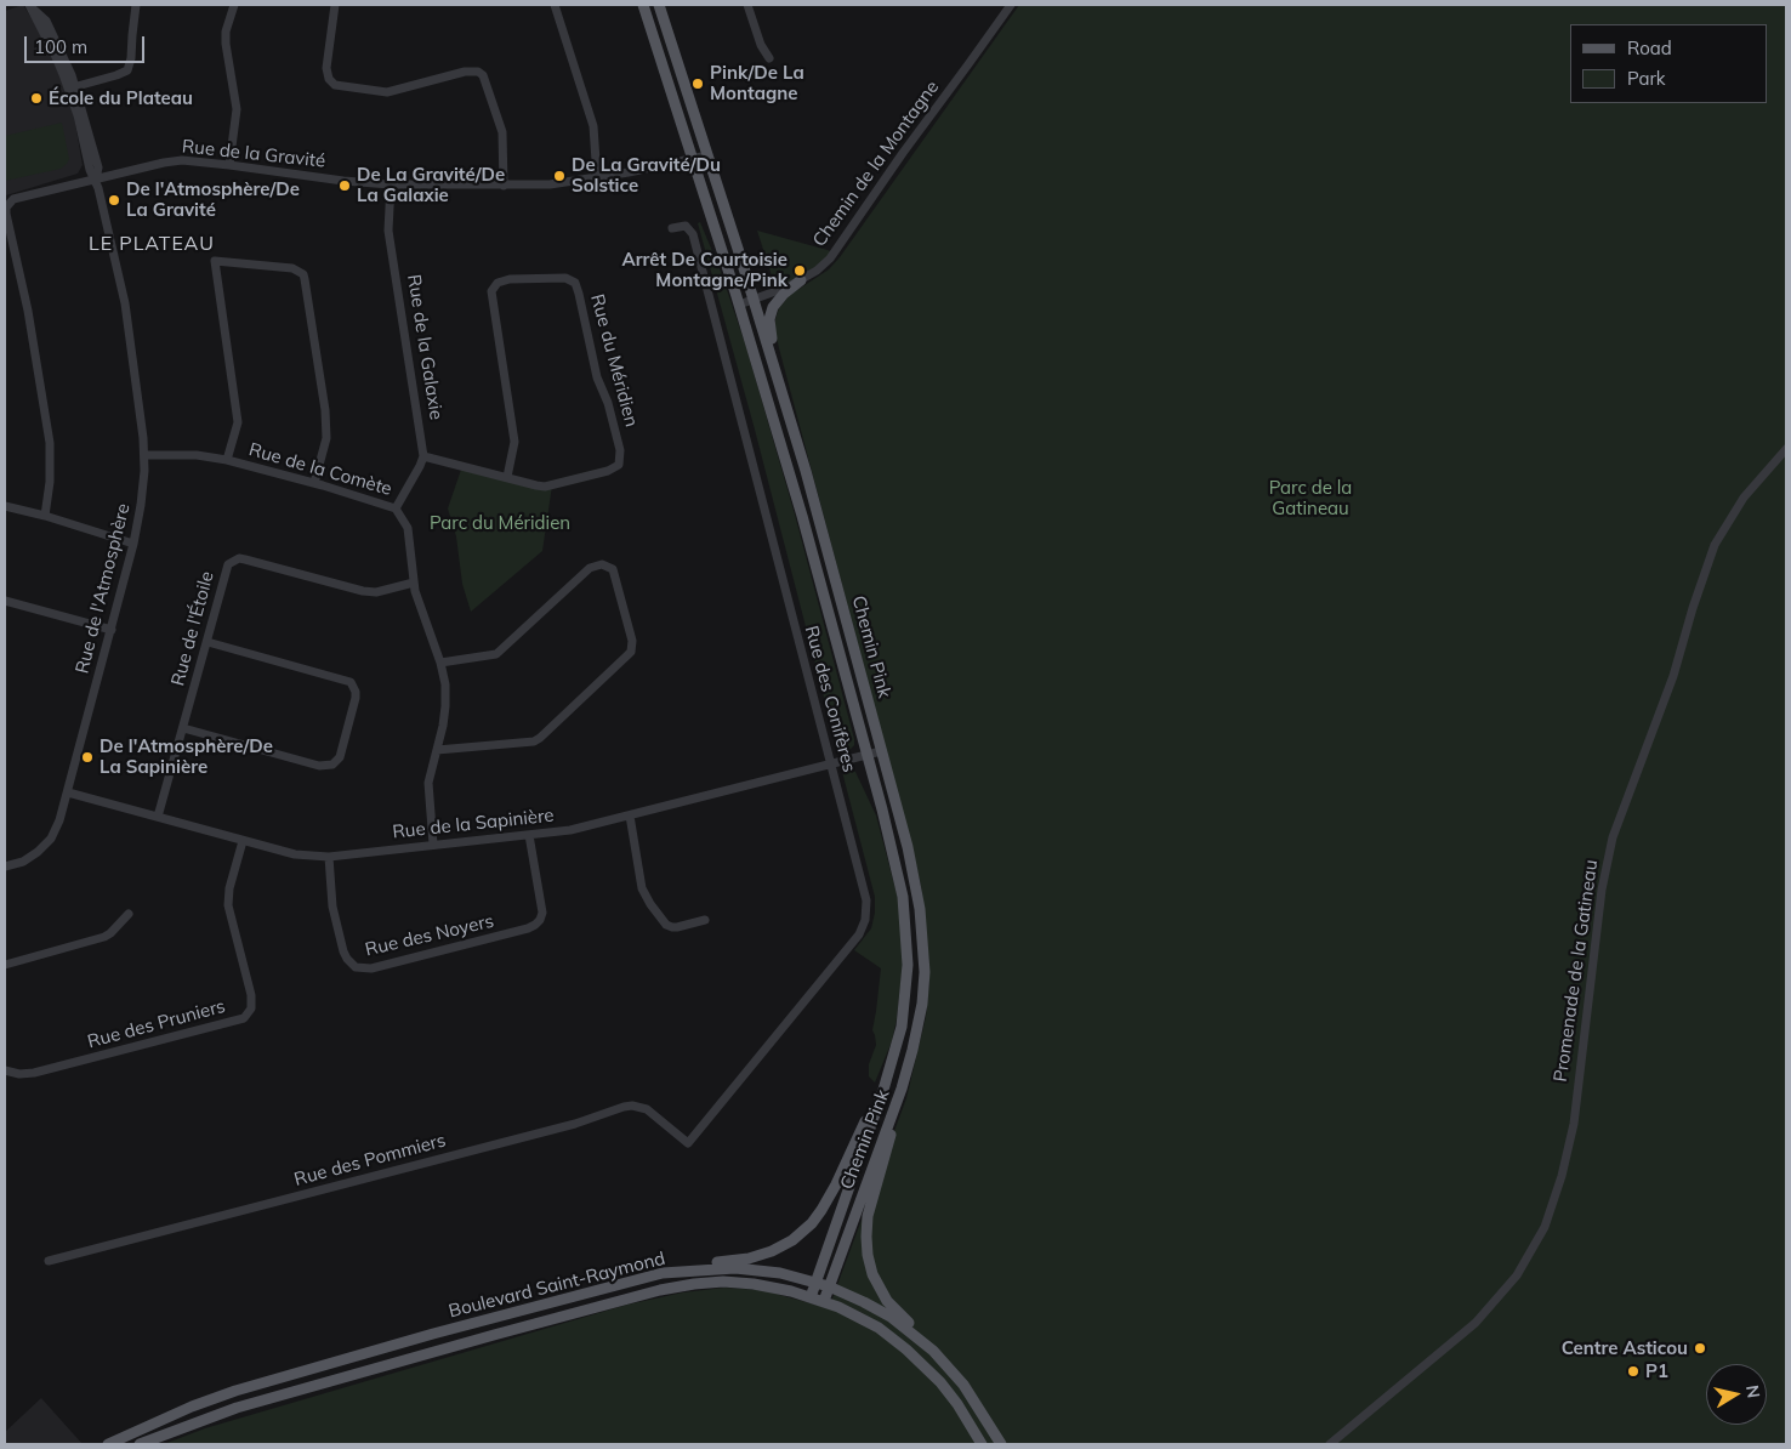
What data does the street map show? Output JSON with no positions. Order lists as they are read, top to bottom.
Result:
{
  "streets": {
    "main road": ["Chemin Pink", "Boulevard Saint-Raymond"],
    "street": [
      "Rue de la Gravité",
      "Chemin de la Montagne",
      "Rue de la Galaxie",
      "Rue du Méridien",
      "Rue de la Comète",
      "Rue de l'Atmosphère",
      "Rue de l'Étoile",
      "Rue des Conifères",
      "Rue de la Sapinière",
      "Rue des Noyers",
      "Promenade de la Gatineau",
      "Rue des Pruniers",
      "Rue des Pommiers"
    ]
  },
  "crossings": [
    ["Rue de la Gravité", "Rue de la Galaxie"],
    ["Rue de la Gravité", "Rue de l'Atmosphère"],
    ["Rue de la Gravité", "Chemin Pink"],
    ["Chemin de la Montagne", "Chemin Pink"],
    ["Rue de la Galaxie", "Rue du Méridien"],
    ["Rue de la Comète", "Rue de l'Atmosphère"],
    ["Rue de la Comète", "Rue de l'Étoile"],
    ["Rue de la Comète", "Rue de la Sapinière"],
    ["Rue de l'Atmosphère", "Rue de la Sapinière"],
    ["Rue de l'Étoile", "Rue de la Sapinière"],
    ["Chemin Pink", "Rue de la Sapinière"],
    ["Chemin Pink", "Boulevard Saint-Raymond"],
    ["Rue des Conifères", "Rue de la Sapinière"],
    ["Rue des Conifères", "Rue des Pommiers"],
    ["Rue de la Sapinière", "Rue des Noyers"],
    ["Rue de la Sapinière", "Rue des Pruniers"]
  ],
  "districts": ["LE PLATEAU"],
  "parks": ["Parc de la Gatineau", "Parc du Méridien"],
  "places": [
    "Pink/De La Montagne",
    "École du Plateau",
    "De La Gravité/Du Solstice",
    "De La Gravité/De La Galaxie",
    "De l'Atmosphère/De La Gravité",
    "Arrêt De Courtoisie Montagne/Pink",
    "De l'Atmosphère/De La Sapinière",
    "Centre Asticou",
    "P1"
  ],
  "legend": ["Road", "Park"],
  "scale_bar": "100 m",
  "north": "right"
}
